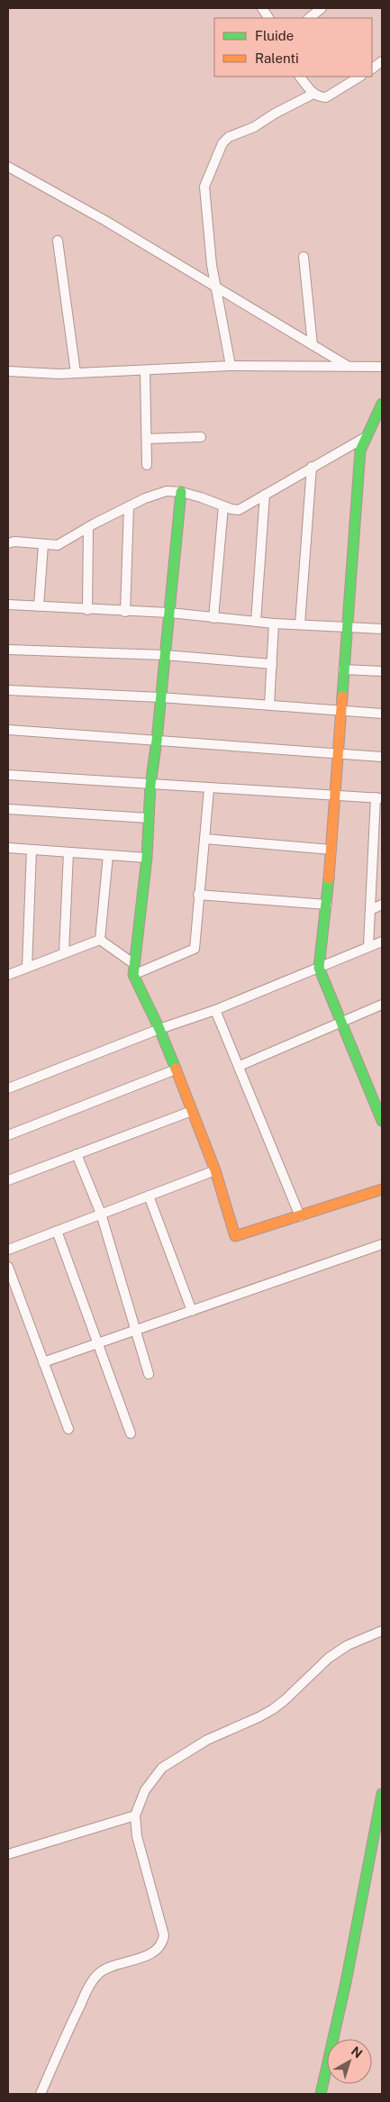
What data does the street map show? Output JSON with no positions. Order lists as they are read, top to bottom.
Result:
{
  "legend": ["Fluide", "Ralenti"],
  "north": "top right"
}
